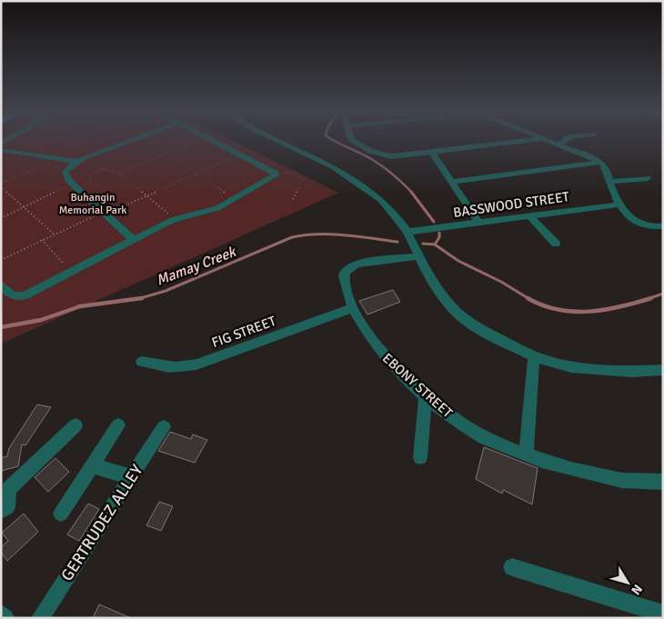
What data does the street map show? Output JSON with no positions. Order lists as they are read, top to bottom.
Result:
{
  "streets": {
    "street": [
      "BASSWOOD STREET",
      "FIG STREET",
      "EBONY STREET",
      "GERTRUDEZ ALLEY"
    ]
  },
  "crossings": [
    ["FIG STREET", "EBONY STREET"]
  ],
  "water": ["Mamay Creek"],
  "parks": ["Buhangin Memorial Park"],
  "north": "bottom right"
}
